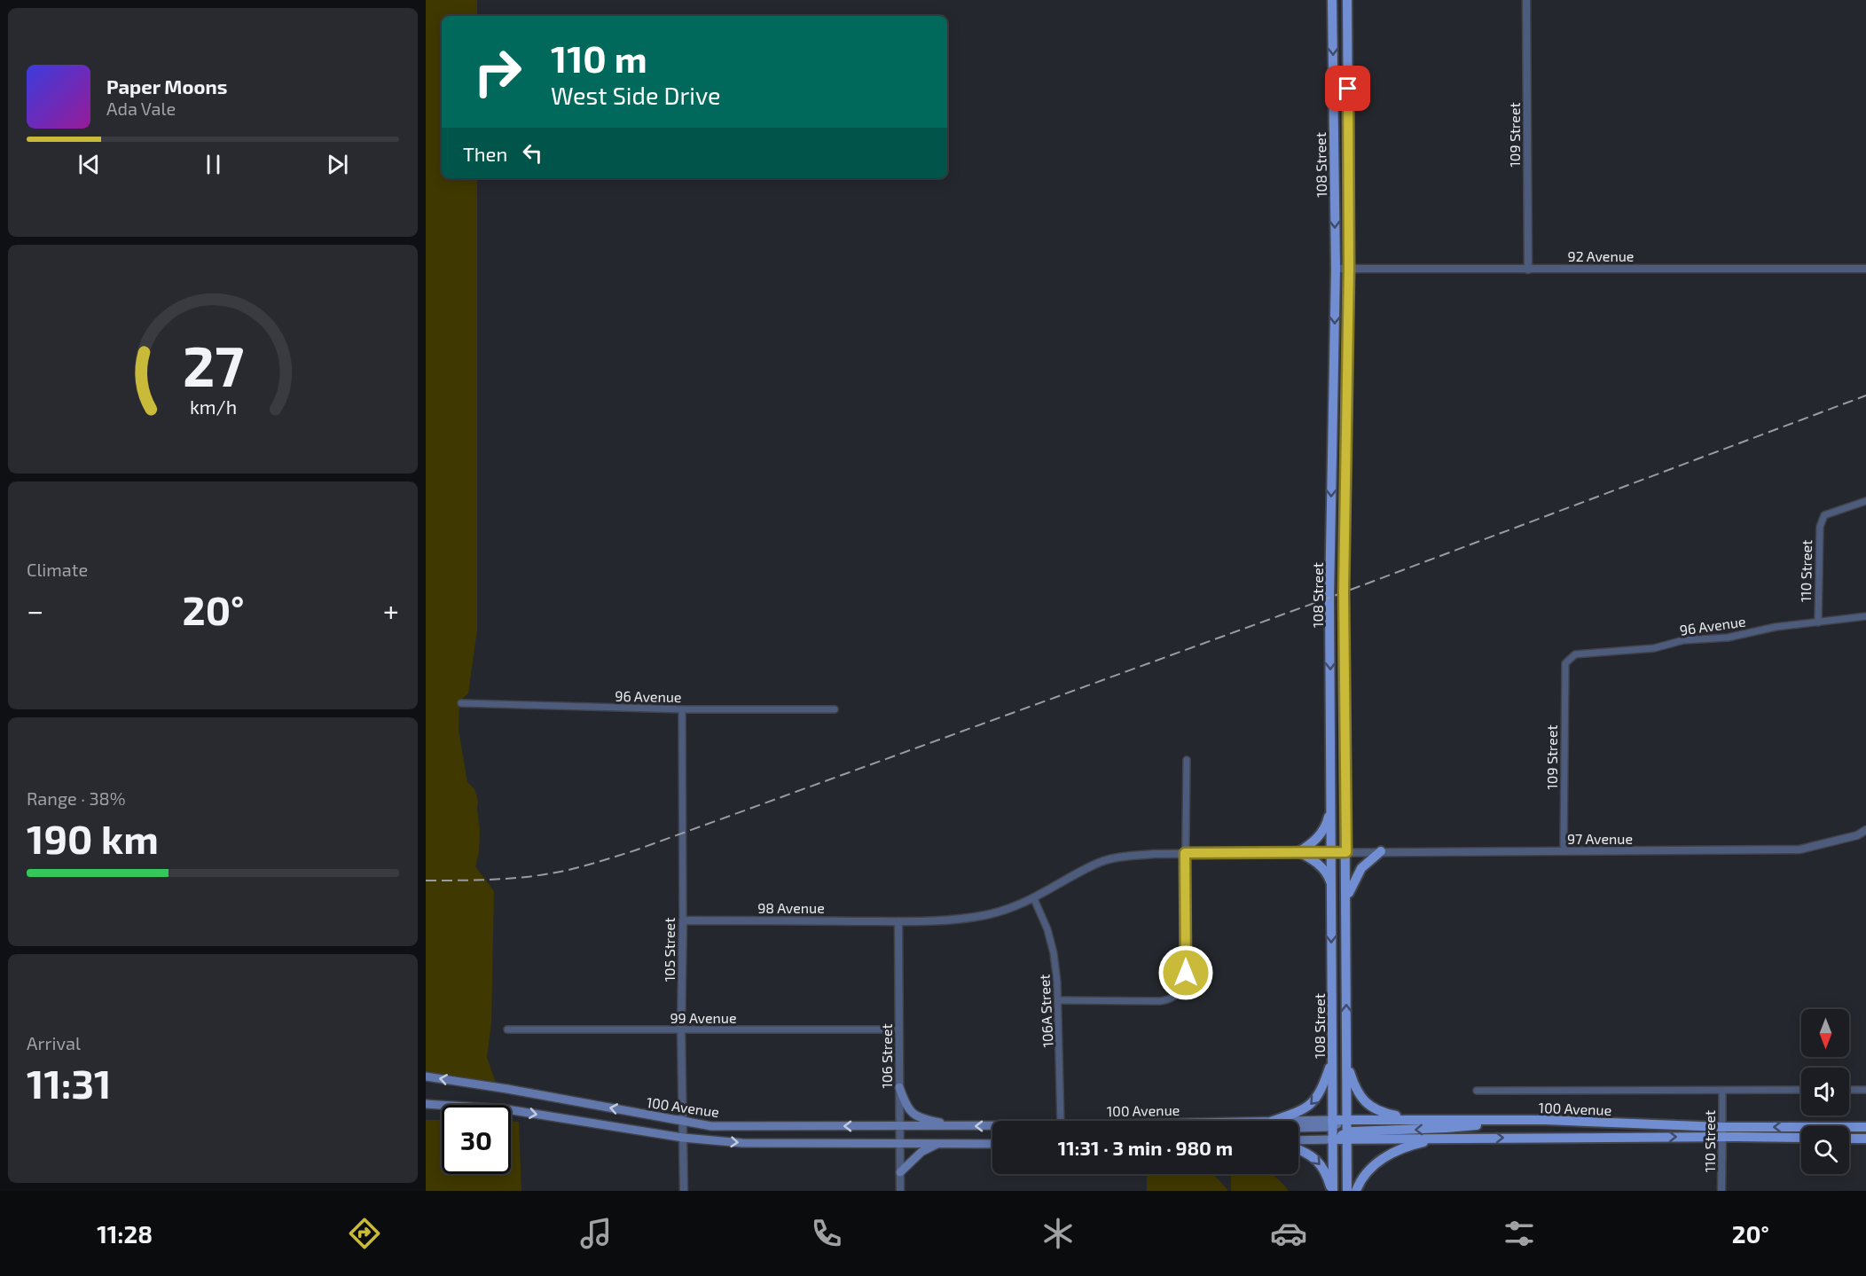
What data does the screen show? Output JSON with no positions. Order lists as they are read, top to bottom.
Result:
{
  "streets": {
    "main road": ["108 Street", "100 Avenue"],
    "street": [
      "109 Street",
      "92 Avenue",
      "110 Street",
      "96 Avenue",
      "97 Avenue",
      "98 Avenue",
      "105 Street",
      "106A Street",
      "99 Avenue",
      "106 Street"
    ]
  },
  "crossings": [
    ["109 Street", "92 Avenue"],
    ["109 Street", "96 Avenue"],
    ["109 Street", "97 Avenue"],
    ["108 Street", "92 Avenue"],
    ["108 Street", "97 Avenue"],
    ["108 Street", "100 Avenue"],
    ["110 Street", "96 Avenue"],
    ["110 Street", "100 Avenue"],
    ["96 Avenue", "105 Street"],
    ["97 Avenue", "98 Avenue"],
    ["98 Avenue", "105 Street"],
    ["98 Avenue", "106A Street"],
    ["98 Avenue", "106 Street"],
    ["105 Street", "99 Avenue"],
    ["105 Street", "100 Avenue"],
    ["99 Avenue", "106 Street"],
    ["106 Street", "100 Avenue"]
  ],
  "north": "bottom",
  "page": {
    "turn": ["110 m", "West Side Drive"],
    "song": ["Paper Moons", "Ada Vale"],
    "then": "Then",
    "tile": [
      "Climate",
      ["Range · 38%", "190 km"],
      ["Arrival", "11:31"]
    ],
    "heat": ["−", "20°", "+"],
    "limit": "30",
    "trip": "11:31 · 3 min · 980 m",
    "tabs": ["11:28", "20°"],
    "gauge": ["27", "km/h"]
  }
}
